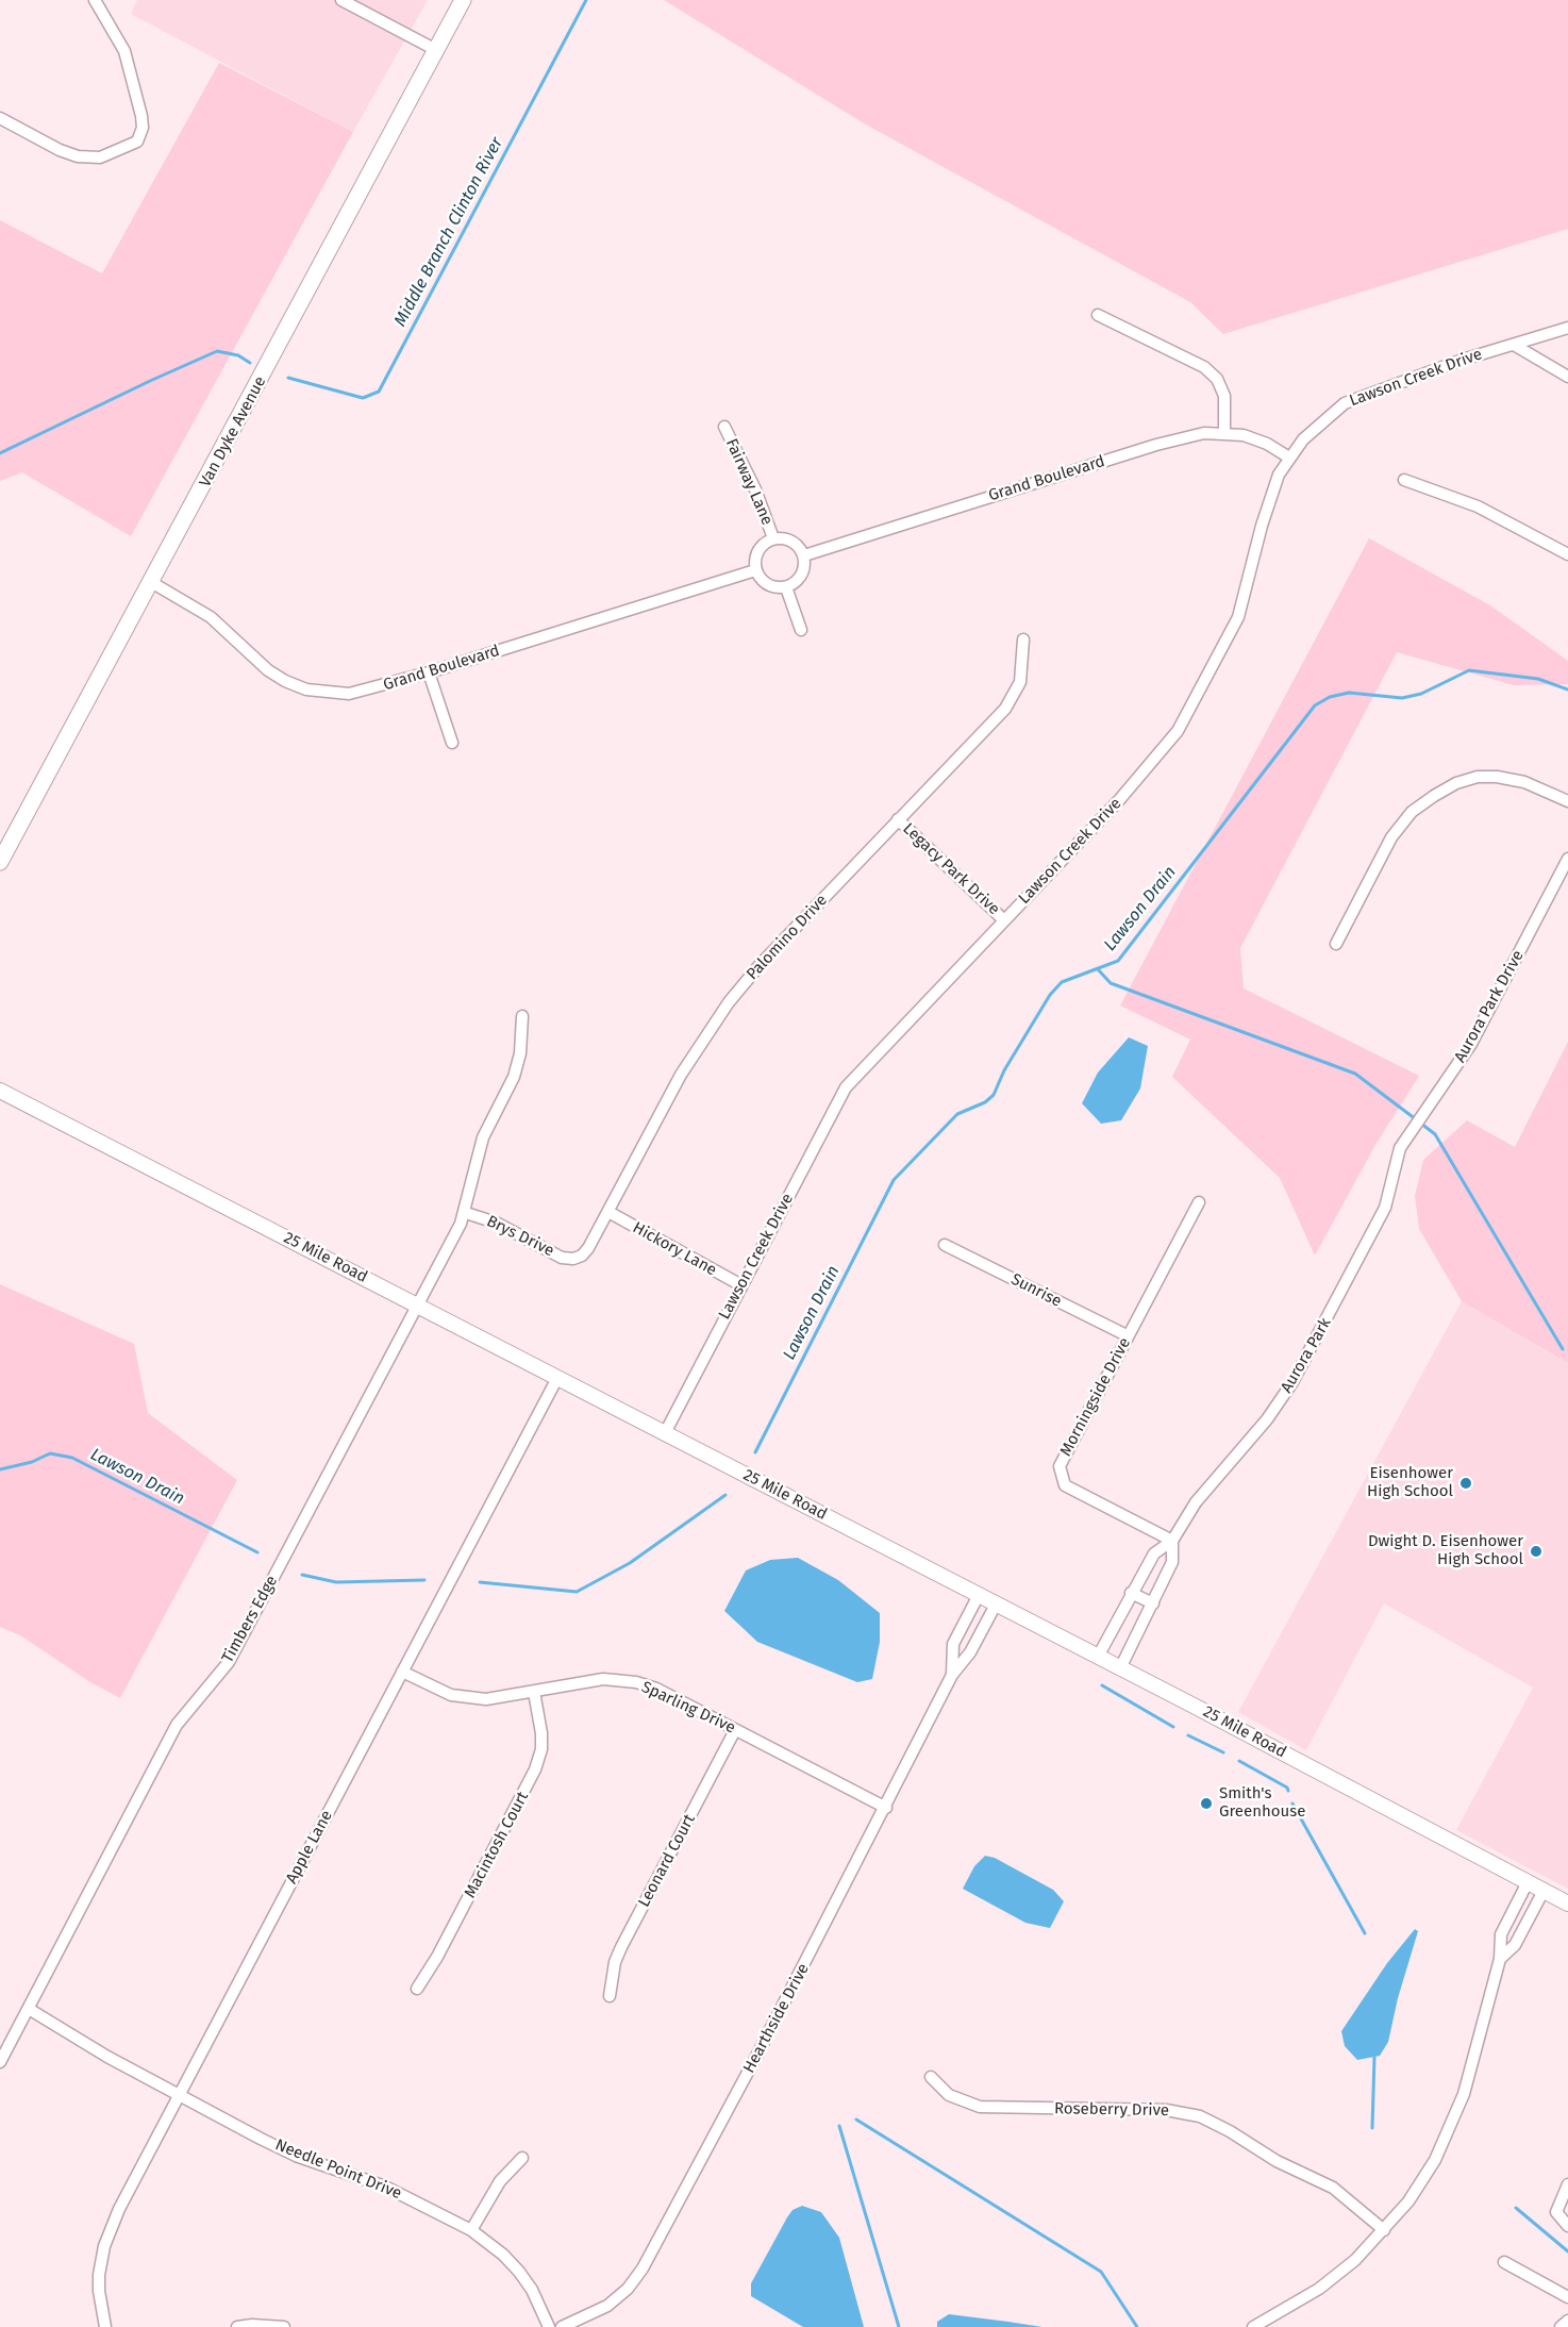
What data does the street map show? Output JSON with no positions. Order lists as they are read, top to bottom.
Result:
{
  "streets": {
    "main road": ["Van Dyke Avenue"],
    "street": [
      "Lawson Creek Drive",
      "Grand Boulevard",
      "Fairway Lane",
      "Legacy Park Drive",
      "Palomino Drive",
      "Aurora Park Drive",
      "Brys Drive",
      "Hickory Lane",
      "25 Mile Road",
      "Sunrise",
      "Aurora Park",
      "Morningside Drive",
      "Timbers Edge",
      "Sparling Drive",
      "Macintosh Court",
      "Apple Lane",
      "Leonard Court",
      "Hearthside Drive",
      "Roseberry Drive",
      "Needle Point Drive"
    ]
  },
  "crossings": [
    ["Lawson Creek Drive", "Grand Boulevard"],
    ["Lawson Creek Drive", "Legacy Park Drive"],
    ["Lawson Creek Drive", "Hickory Lane"],
    ["Lawson Creek Drive", "25 Mile Road"],
    ["Van Dyke Avenue", "Grand Boulevard"],
    ["Grand Boulevard", "Fairway Lane"],
    ["Legacy Park Drive", "Palomino Drive"],
    ["Palomino Drive", "Brys Drive"],
    ["Palomino Drive", "Hickory Lane"],
    ["Aurora Park Drive", "Aurora Park"],
    ["Brys Drive", "Timbers Edge"],
    ["25 Mile Road", "Aurora Park"],
    ["25 Mile Road", "Timbers Edge"],
    ["25 Mile Road", "Apple Lane"],
    ["25 Mile Road", "Hearthside Drive"],
    ["Sunrise", "Morningside Drive"],
    ["Aurora Park", "Morningside Drive"],
    ["Timbers Edge", "Needle Point Drive"],
    ["Sparling Drive", "Macintosh Court"],
    ["Sparling Drive", "Apple Lane"],
    ["Sparling Drive", "Leonard Court"],
    ["Sparling Drive", "Hearthside Drive"],
    ["Apple Lane", "Needle Point Drive"]
  ],
  "water": ["Middle Branch Clinton River", "Lawson Drain"],
  "places": ["Eisenhower High School", "Dwight D. Eisenhower High School", "Smith's Greenhouse"]
}
